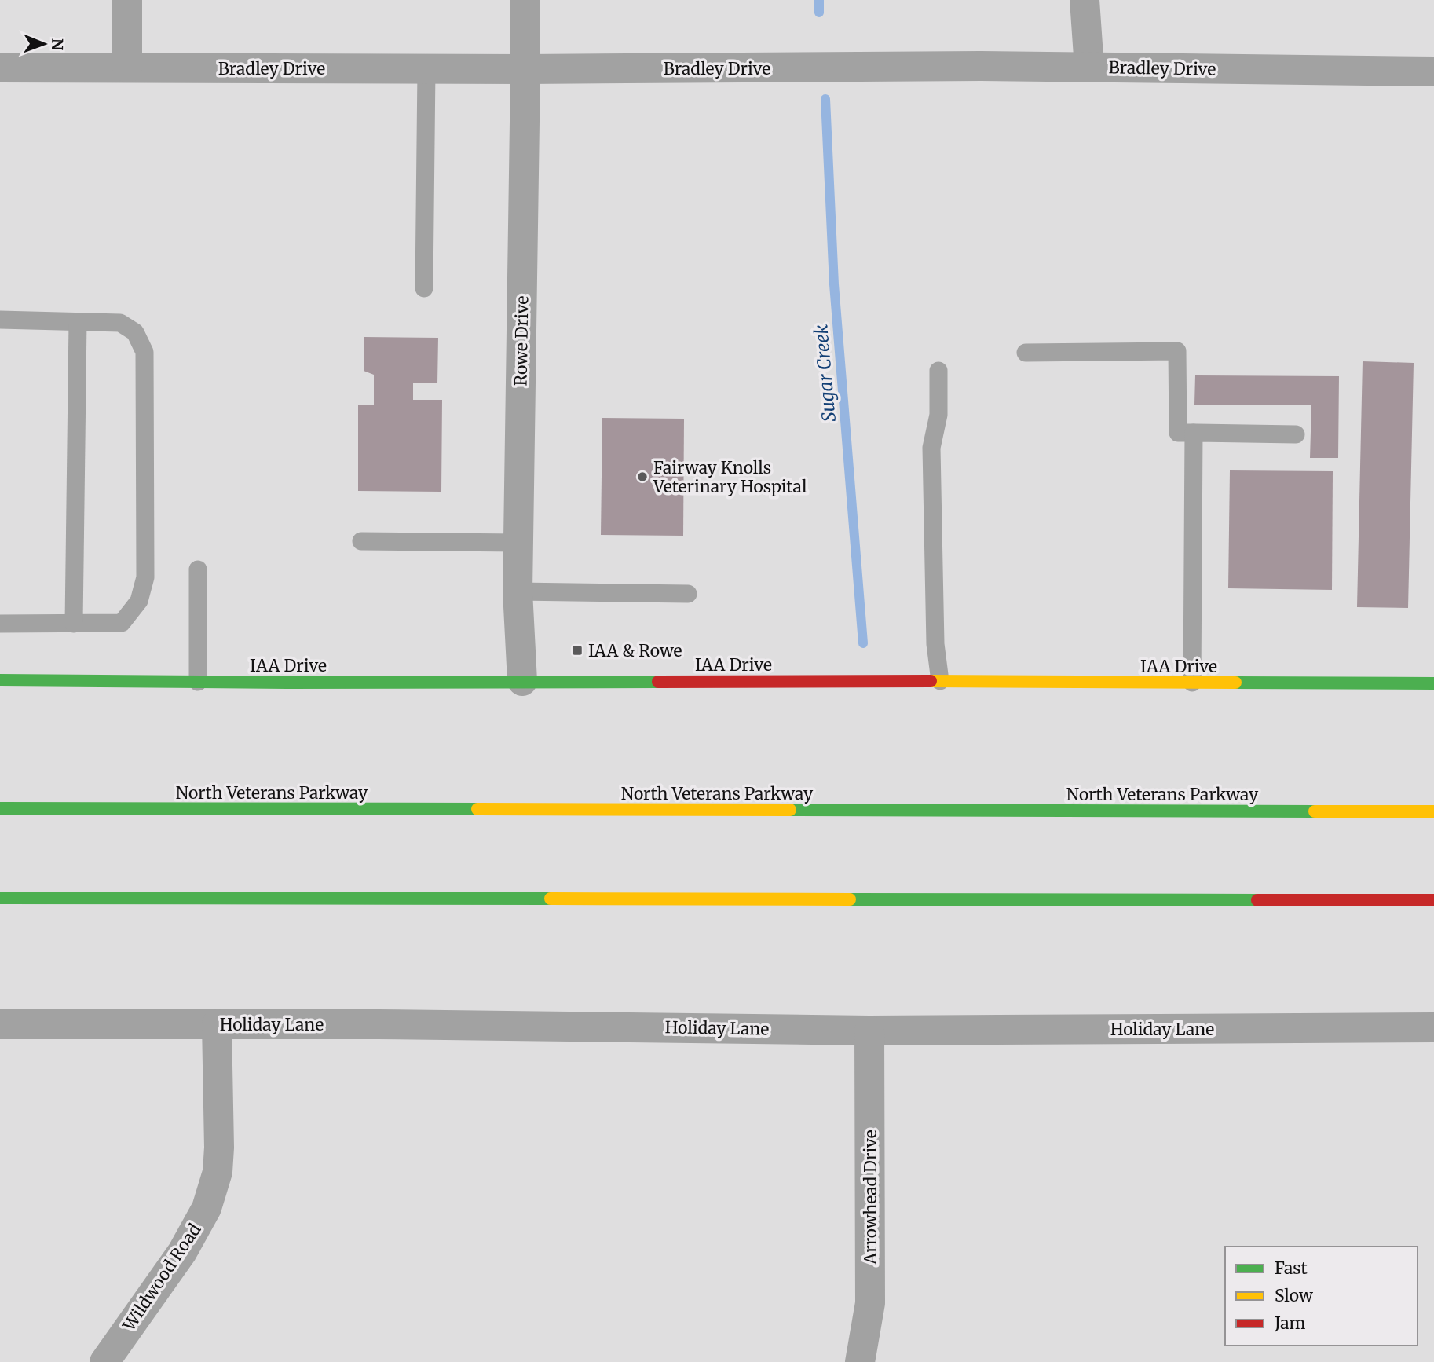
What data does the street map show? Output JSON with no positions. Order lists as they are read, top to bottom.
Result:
{
  "streets": {
    "main road": ["IAA Drive", "North Veterans Parkway"],
    "street": [
      "Bradley Drive",
      "Rowe Drive",
      "Holiday Lane",
      "Arrowhead Drive",
      "Wildwood Road"
    ]
  },
  "crossings": [
    ["Bradley Drive", "Rowe Drive"],
    ["Rowe Drive", "IAA Drive"],
    ["Holiday Lane", "Arrowhead Drive"],
    ["Holiday Lane", "Wildwood Road"]
  ],
  "water": ["Sugar Creek"],
  "places": {
    "other": ["Fairway Knolls Veterinary Hospital"],
    "transit": ["IAA & Rowe"]
  },
  "legend": ["Fast", "Slow", "Jam"],
  "north": "right"
}
